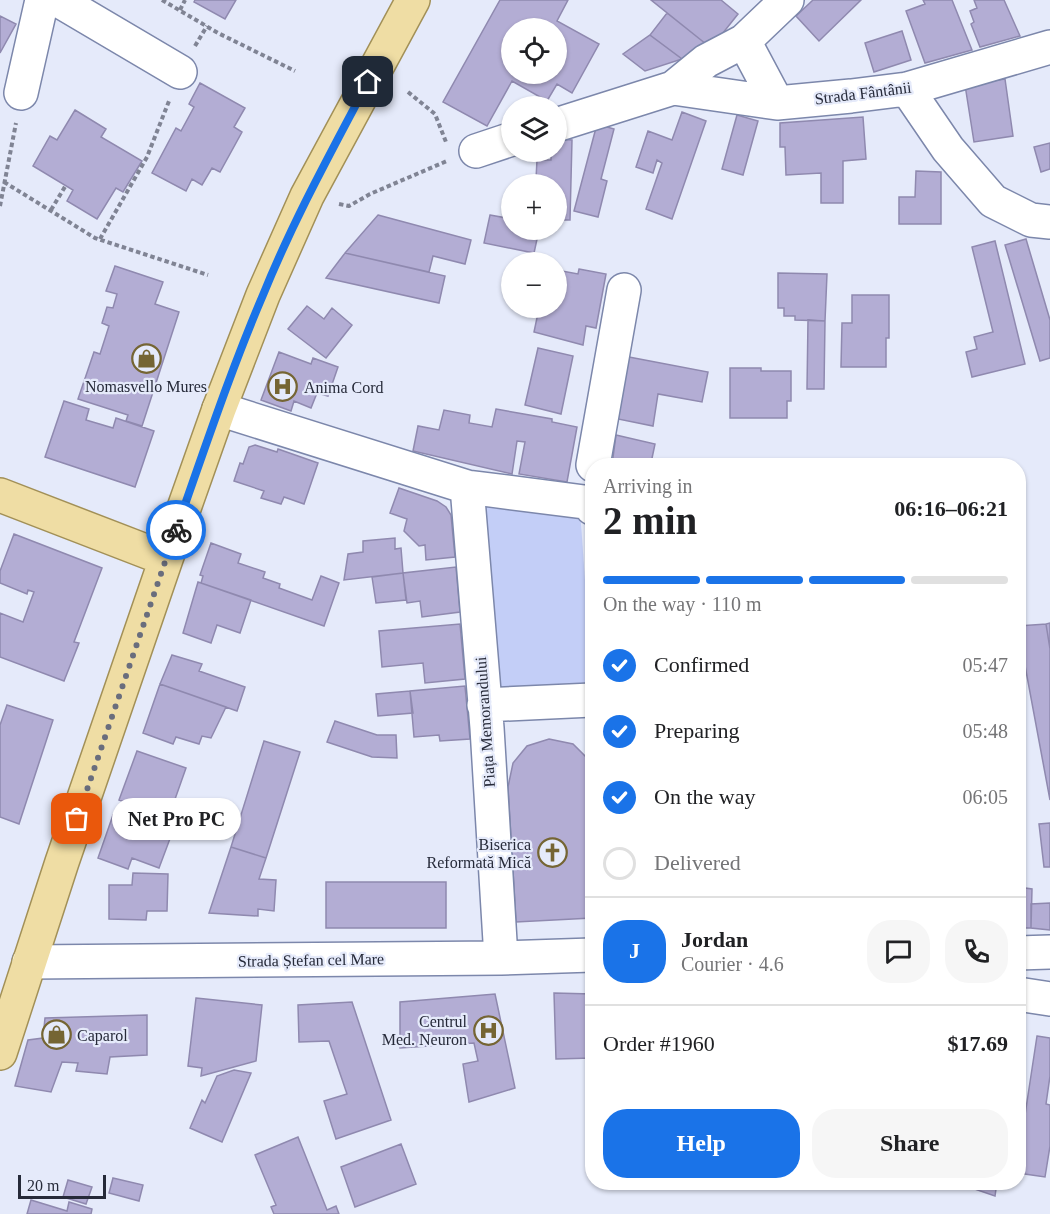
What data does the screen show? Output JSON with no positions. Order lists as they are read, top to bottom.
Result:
{
  "streets": {
    "street": ["Strada Fântânii", "Piața Memorandului", "Strada Ștefan cel Mare"]
  },
  "crossings": [
    ["Piața Memorandului", "Strada Ștefan cel Mare"]
  ],
  "places": {
    "shop": ["Nomasvello Mures", "Caparol"],
    "hospital": ["Anima Cord", "Centrul Med. Neuron"],
    "other": ["Net Pro PC"],
    "church": ["Biserica Reformată Mică"]
  },
  "scale_bar": "20 m",
  "page": {
    "map_buttons": ["+", "−"],
    "heading": ["2 min", "Arriving in", "06:16–06:21"],
    "panel": [
      "Jordan",
      "Courier · 4.6",
      "Order #1960",
      "$17.69"
    ],
    "bar": "On the way · 110 m",
    "list": [
      ["Confirmed", "05:47"],
      ["Preparing", "05:48"],
      ["On the way", "06:05"],
      "Delivered"
    ],
    "bubble": "Net Pro PC",
    "round": "J",
    "buttons": ["Help", "Share"],
    "scale": "20 m"
  }
}
